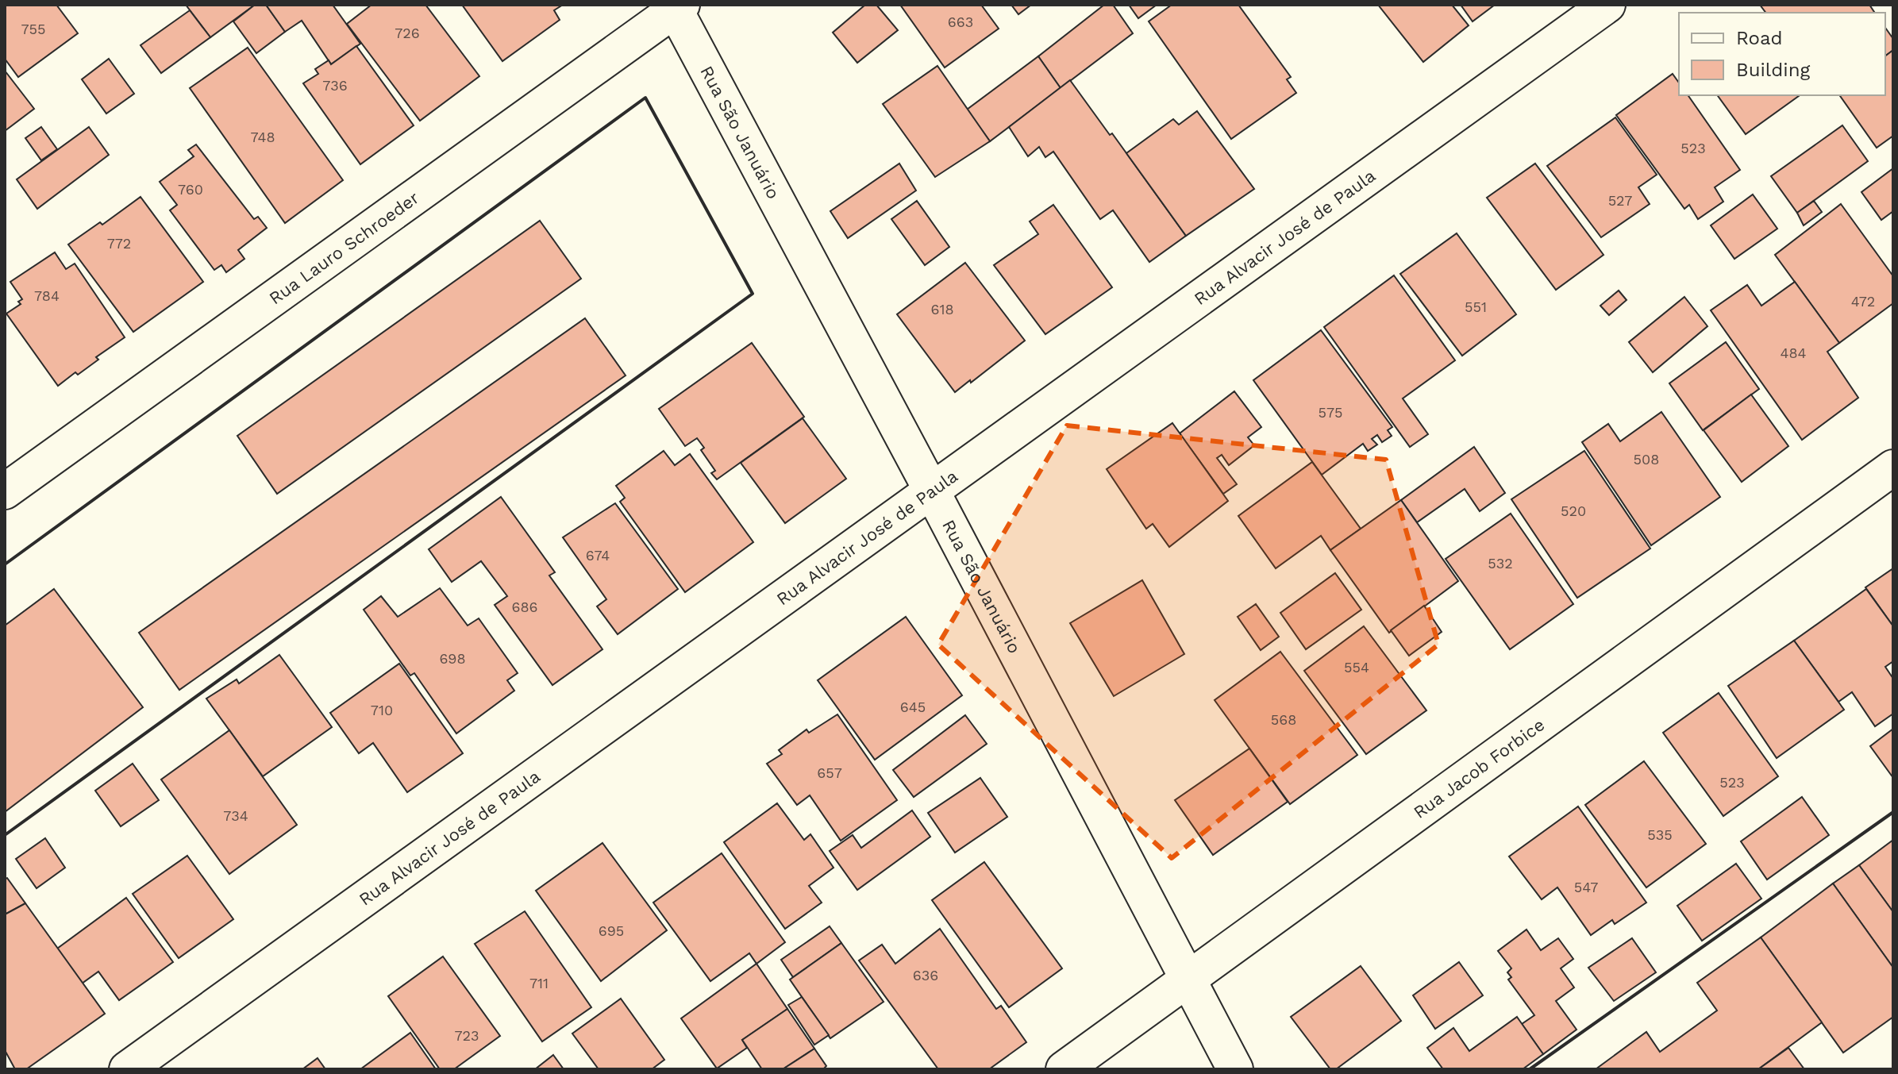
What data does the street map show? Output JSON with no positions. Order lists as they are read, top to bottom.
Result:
{
  "streets": {
    "street": [
      "Rua São Januário",
      "Rua Alvacir José de Paula",
      "Rua Lauro Schroeder",
      "Rua Jacob Forbice"
    ]
  },
  "crossings": [
    ["Rua São Januário", "Rua Alvacir José de Paula"],
    ["Rua São Januário", "Rua Lauro Schroeder"],
    ["Rua São Januário", "Rua Jacob Forbice"]
  ],
  "house_numbers": [
    "663",
    "755",
    "726",
    "736",
    "748",
    "523",
    "760",
    "527",
    "772",
    "784",
    "472",
    "551",
    "618",
    "484",
    "575",
    "508",
    "520",
    "674",
    "532",
    "686",
    "698",
    "554",
    "645",
    "710",
    "568",
    "657",
    "523",
    "734",
    "535",
    "547",
    "695",
    "636",
    "711",
    "723"
  ],
  "legend": ["Road", "Building"]
}
